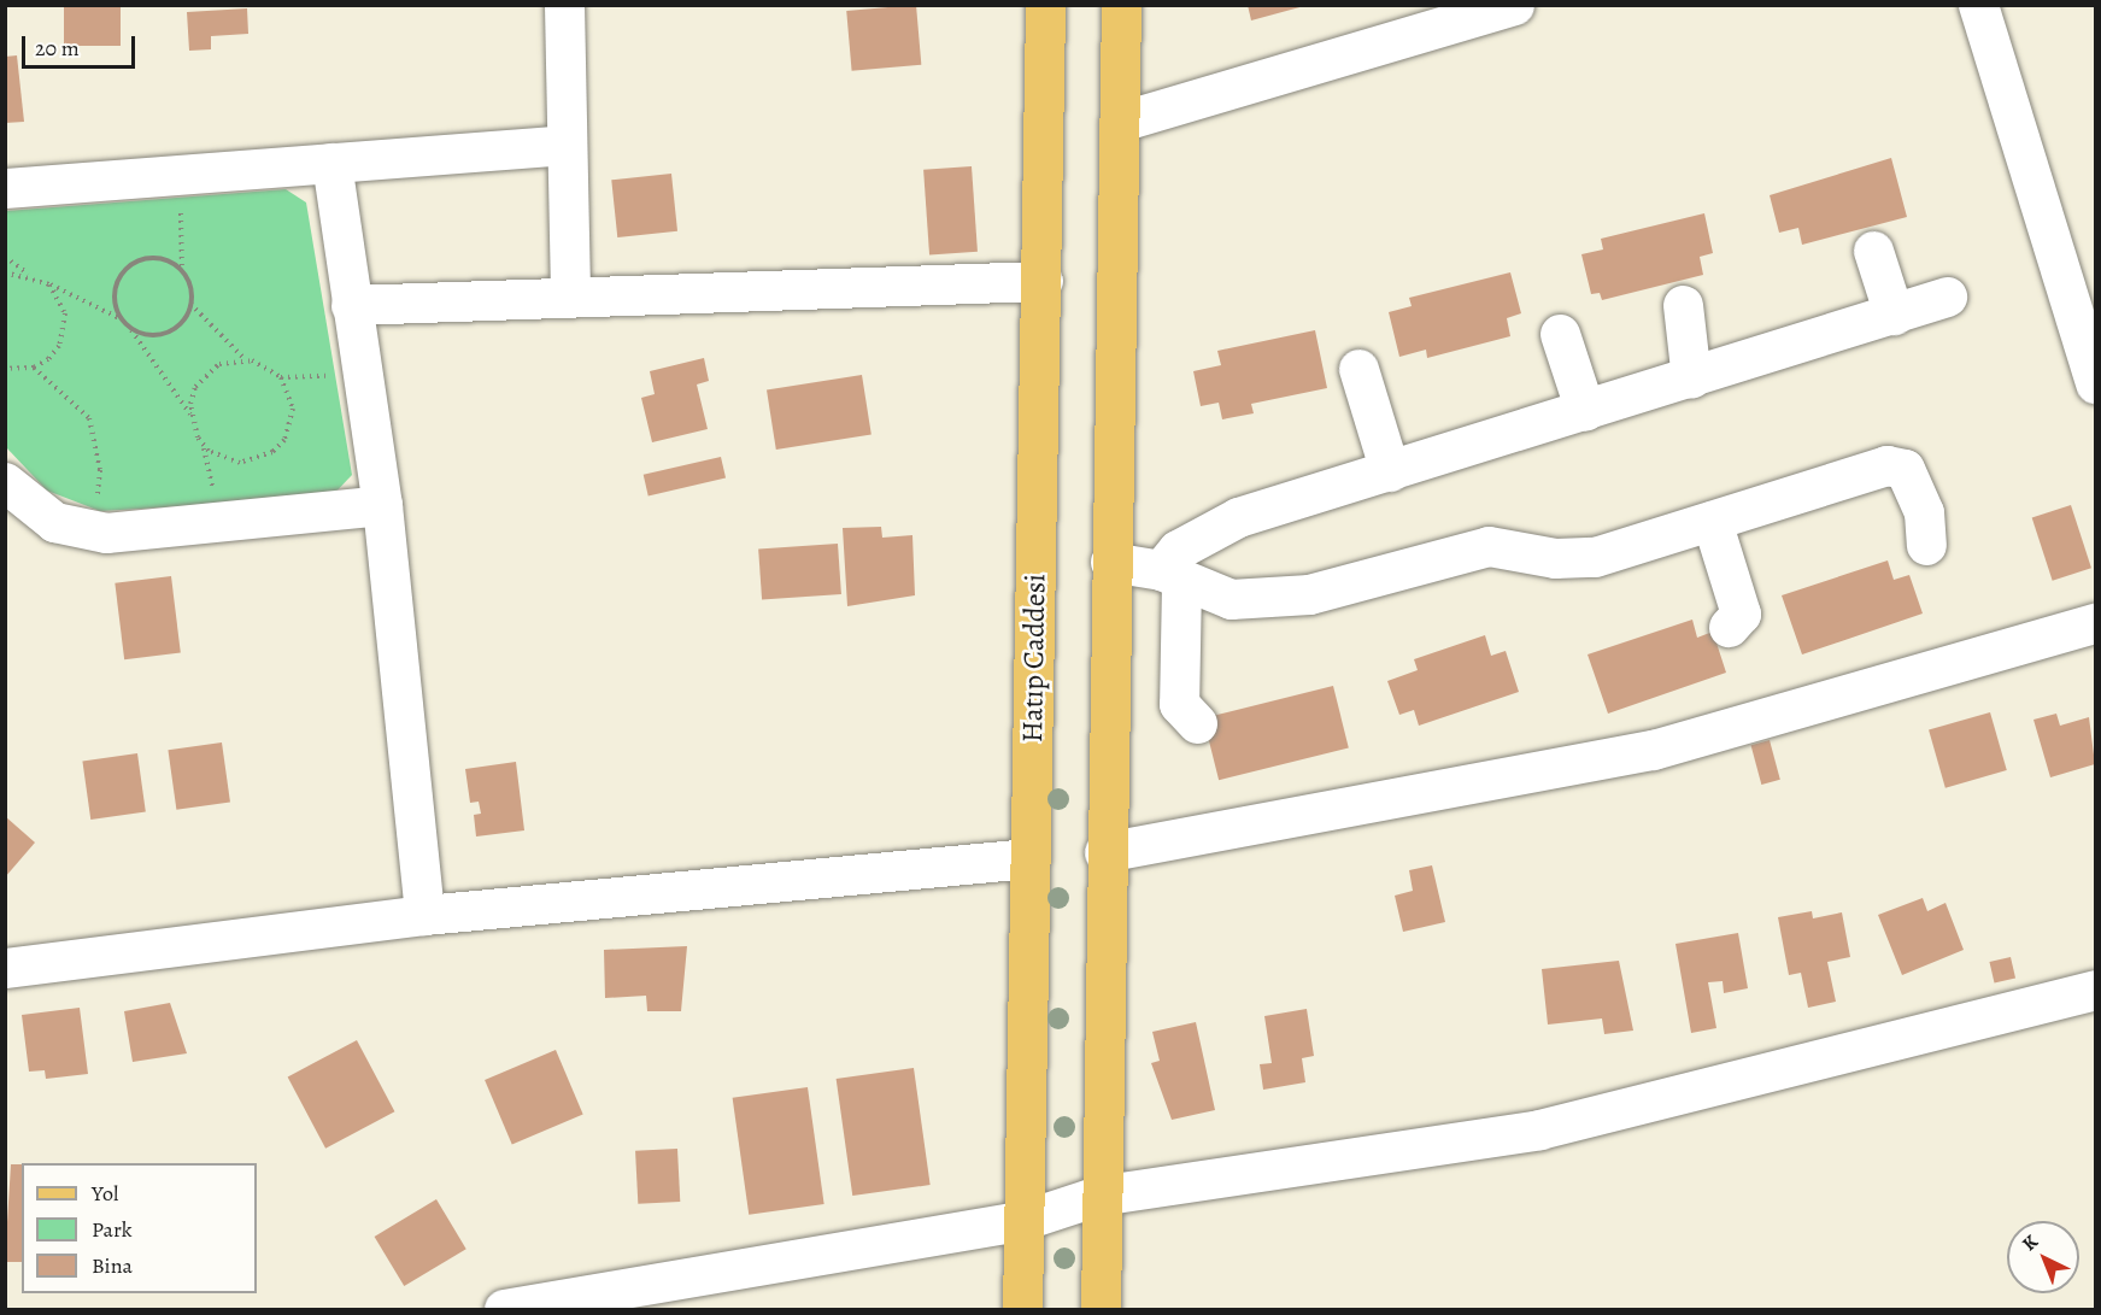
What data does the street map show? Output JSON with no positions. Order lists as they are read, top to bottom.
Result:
{
  "streets": {
    "main road": ["Hatıp Caddesi"]
  },
  "legend": ["Yol", "Park", "Bina"],
  "scale_bar": "20 m",
  "north": "top left"
}
